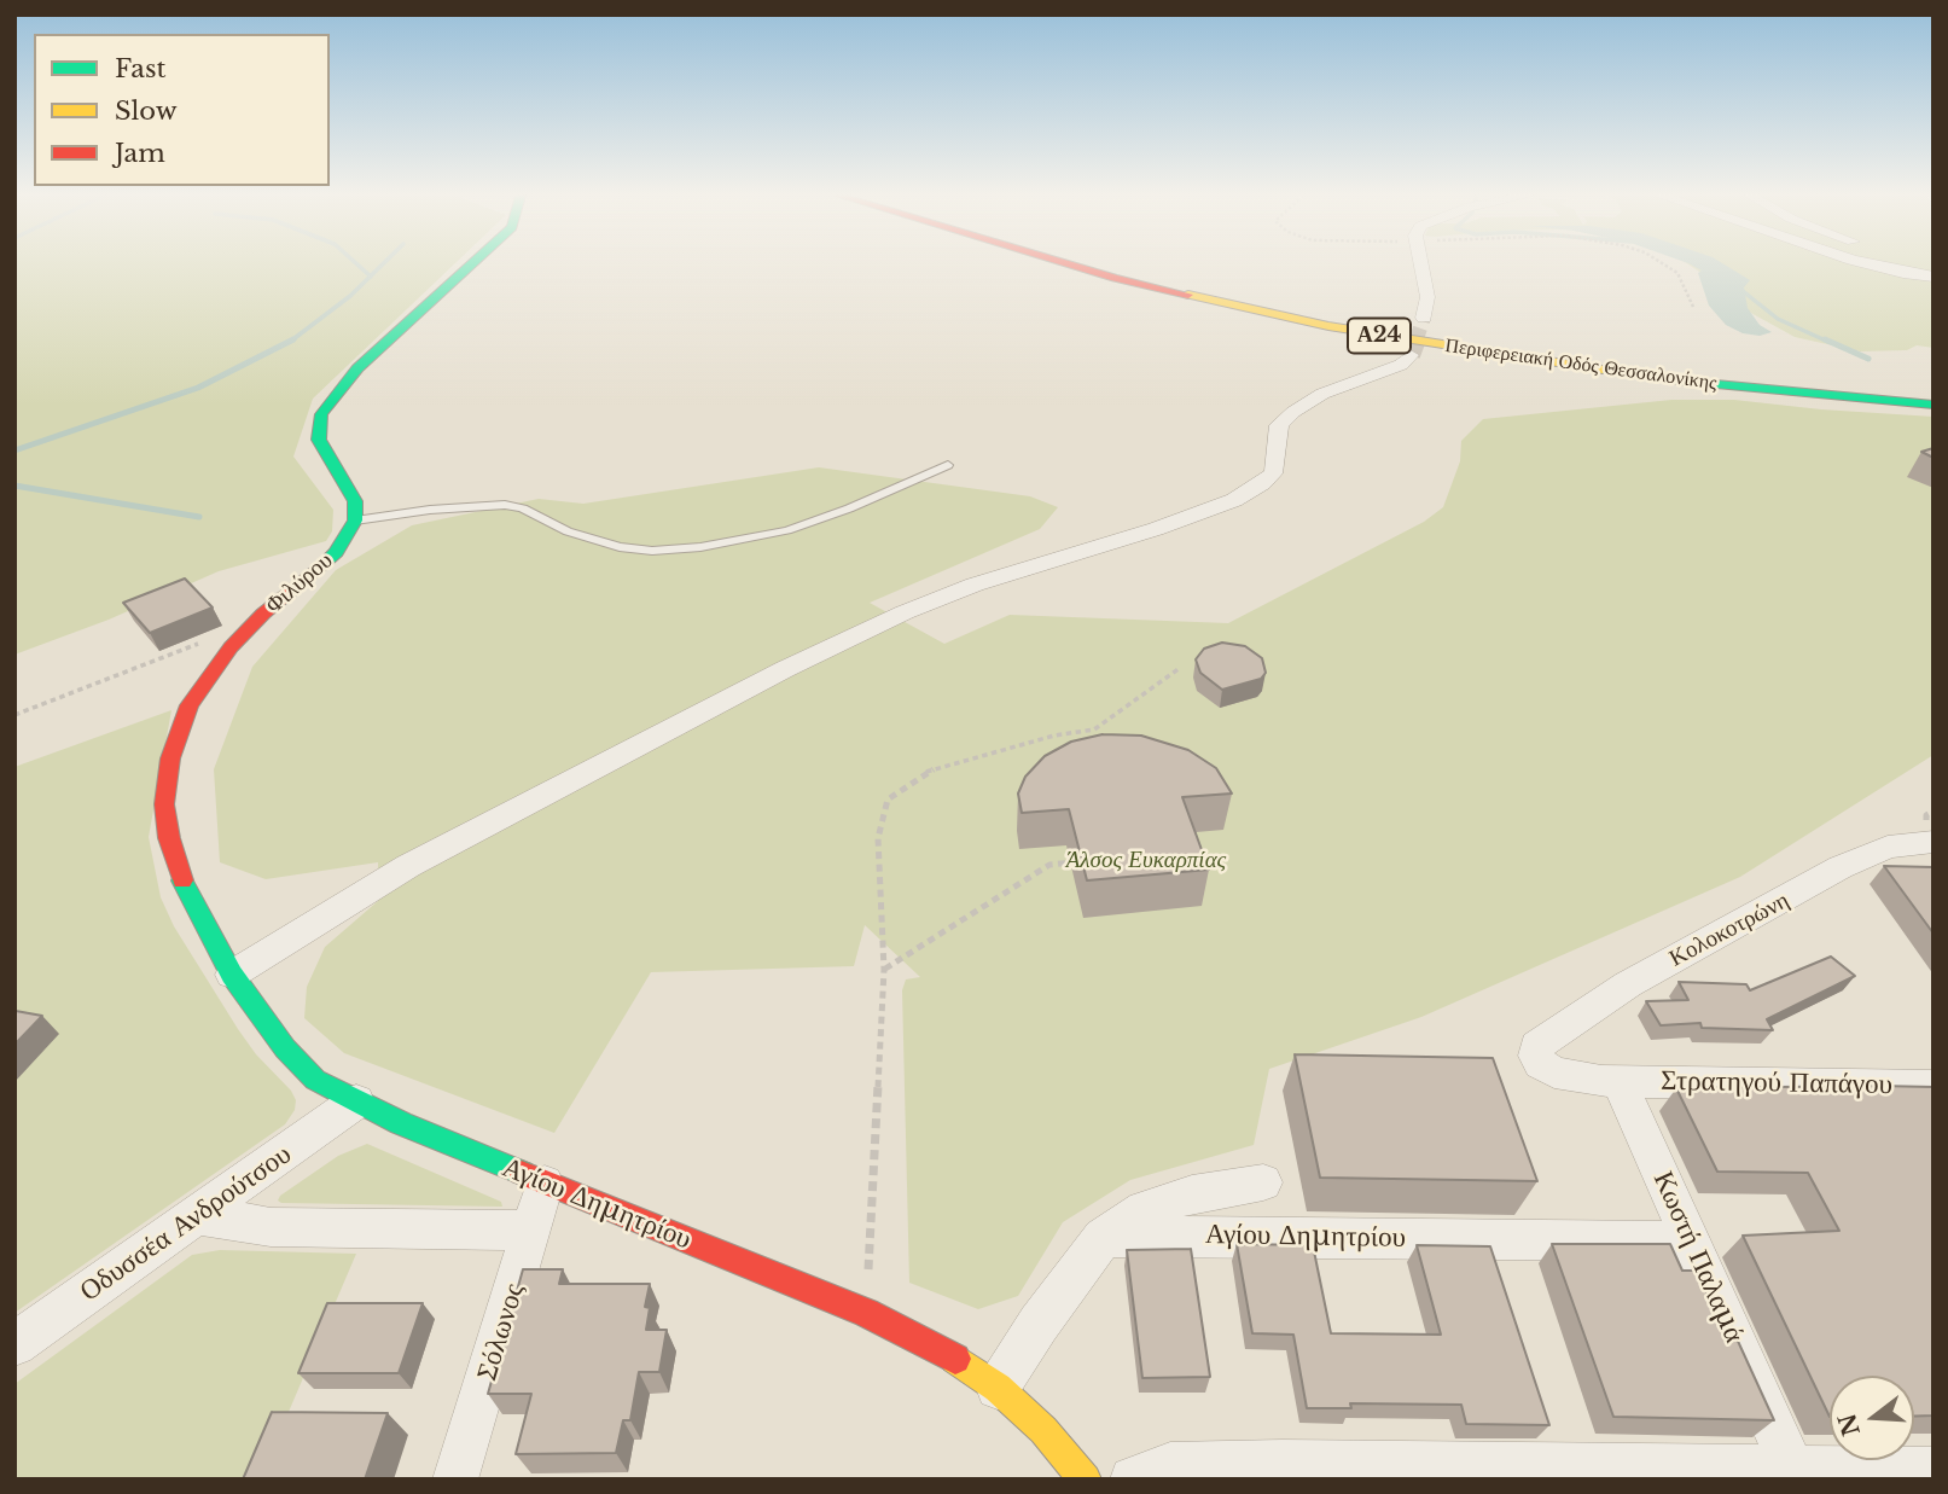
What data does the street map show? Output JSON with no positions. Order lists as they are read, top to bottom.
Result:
{
  "streets": {
    "main road": [
      "Α24",
      "Περιφερειακή Οδός Θεσσαλονίκης",
      "Φιλύρου",
      "Αγίου Δημητρίου"
    ],
    "street": [
      "Κολοκοτρώνη",
      "Στρατηγού Παπάγου",
      "Οδυσσέα Ανδρούτσου",
      "Κωστή Παλαμά",
      "Σόλωνος"
    ]
  },
  "crossings": [
    ["Φιλύρου", "Αγίου Δημητρίου"],
    ["Κολοκοτρώνη", "Στρατηγού Παπάγου"],
    ["Στρατηγού Παπάγου", "Κωστή Παλαμά"],
    ["Αγίου Δημητρίου", "Οδυσσέα Ανδρούτσου"],
    ["Αγίου Δημητρίου", "Κωστή Παλαμά"],
    ["Αγίου Δημητρίου", "Σόλωνος"]
  ],
  "parks": ["Άλσος Ευκαρπίας"],
  "legend": ["Fast", "Slow", "Jam"],
  "north": "left"
}
